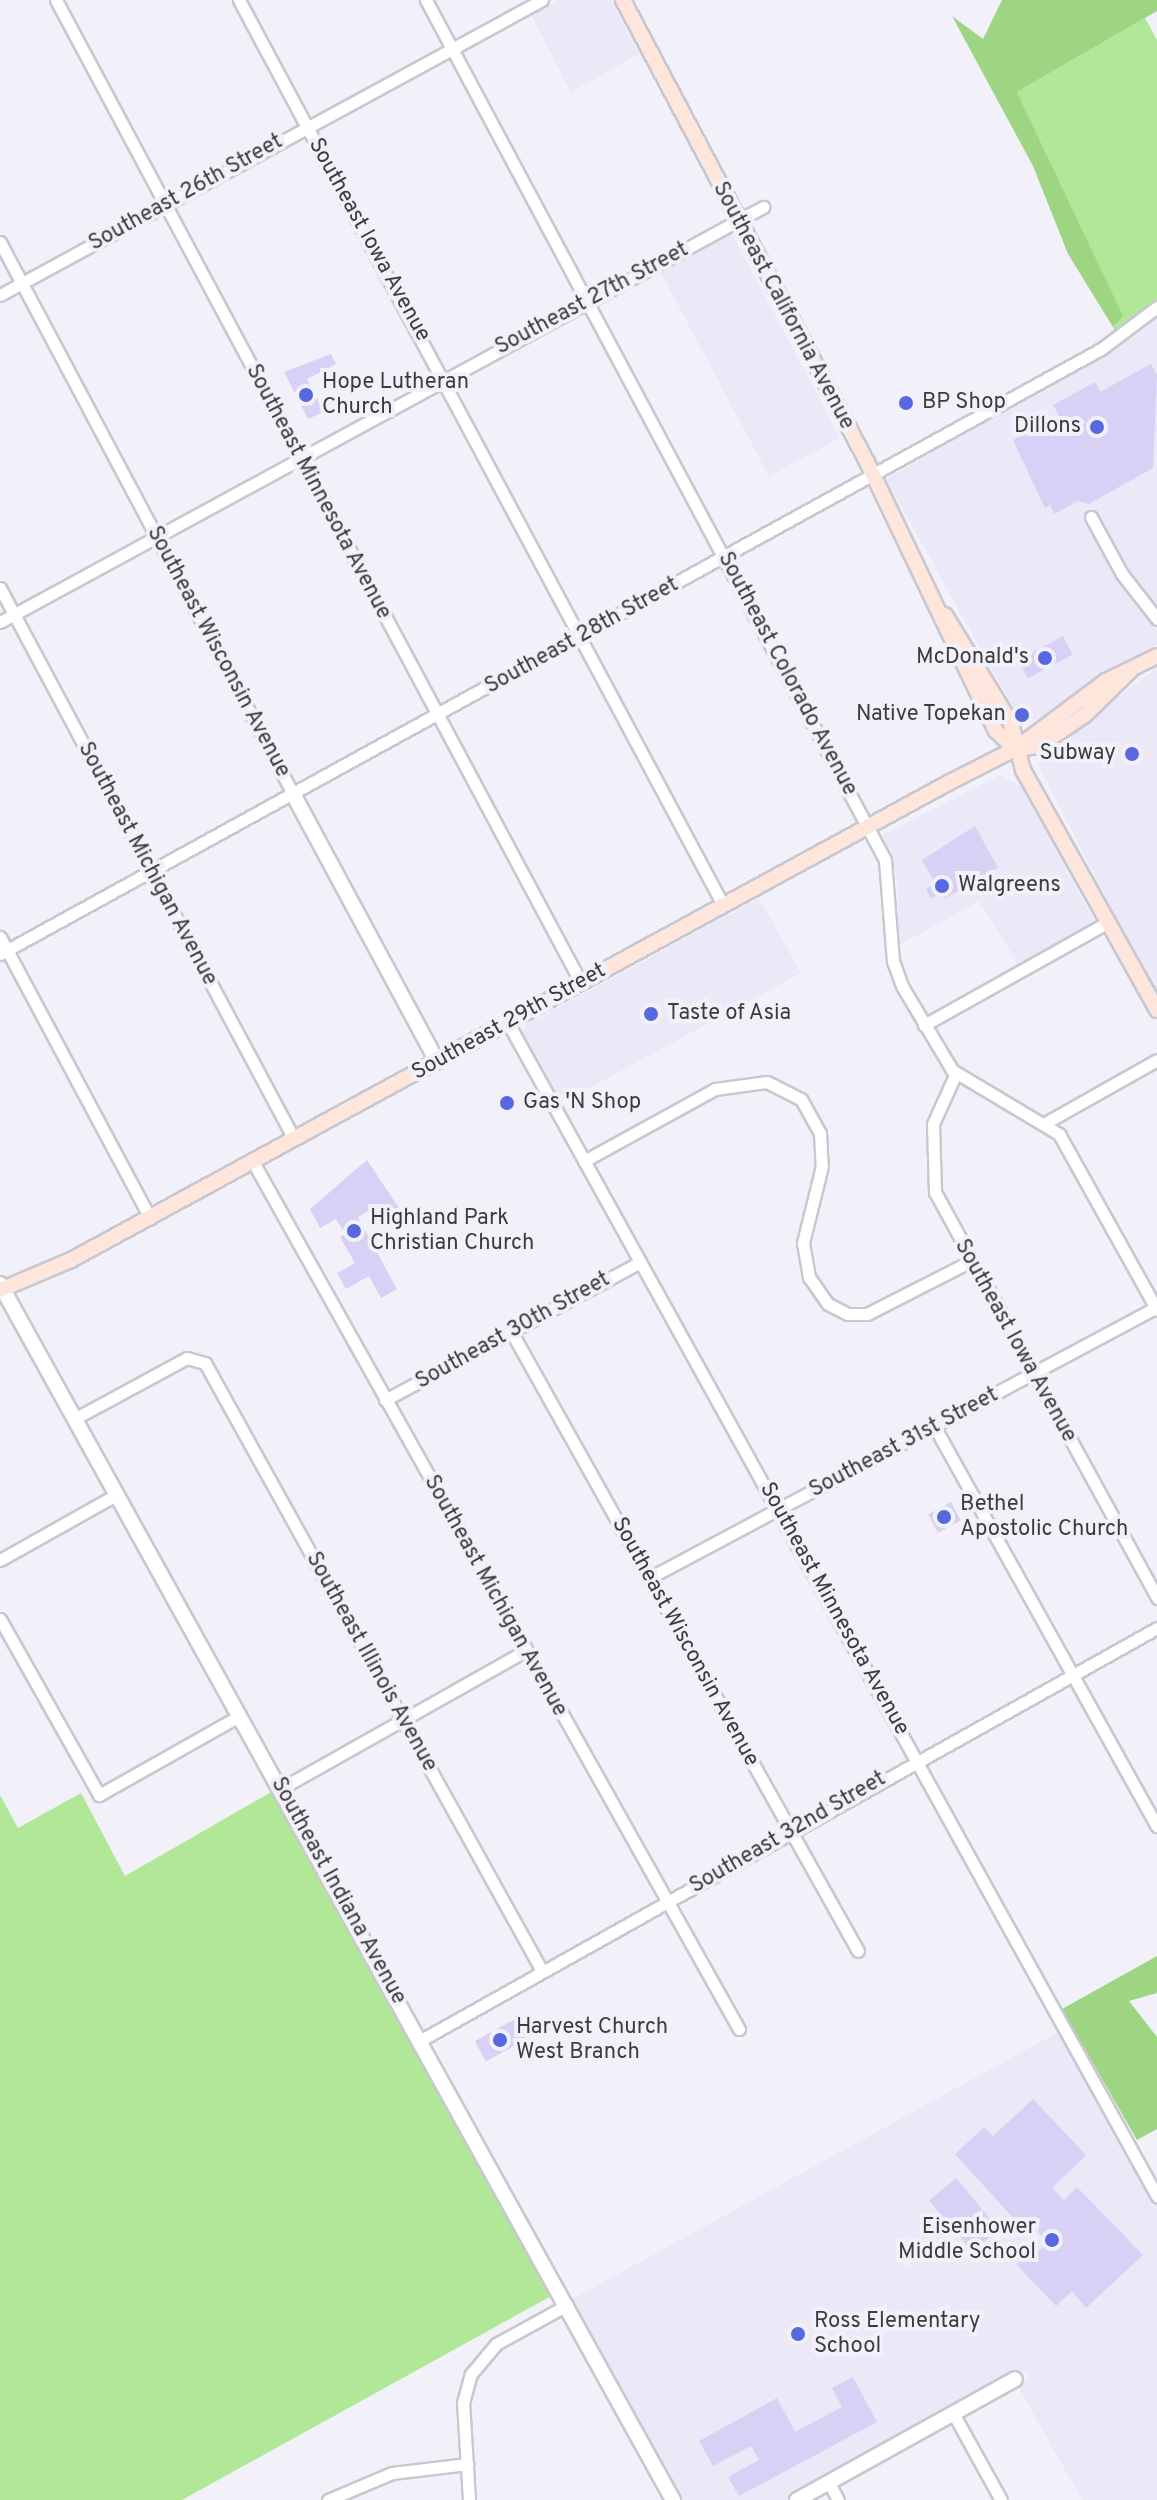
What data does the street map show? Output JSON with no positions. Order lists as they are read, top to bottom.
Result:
{
  "streets": {
    "main road": ["Southeast California Avenue", "Southeast 29th Street"],
    "street": [
      "Southeast 26th Street",
      "Southeast Iowa Avenue",
      "Southeast 27th Street",
      "Southeast Minnesota Avenue",
      "Southeast 28th Street",
      "Southeast Wisconsin Avenue",
      "Southeast Colorado Avenue",
      "Southeast Michigan Avenue",
      "Southeast 30th Street",
      "Southeast 31st Street",
      "Southeast Illinois Avenue",
      "Southeast 32nd Street",
      "Southeast Indiana Avenue"
    ]
  },
  "crossings": [
    ["Southeast 26th Street", "Southeast Iowa Avenue"],
    ["Southeast 26th Street", "Southeast Minnesota Avenue"],
    ["Southeast 26th Street", "Southeast Wisconsin Avenue"],
    ["Southeast 26th Street", "Southeast Colorado Avenue"],
    ["Southeast Iowa Avenue", "Southeast 27th Street"],
    ["Southeast Iowa Avenue", "Southeast 28th Street"],
    ["Southeast Iowa Avenue", "Southeast Colorado Avenue"],
    ["Southeast Iowa Avenue", "Southeast 29th Street"],
    ["Southeast Iowa Avenue", "Southeast 31st Street"],
    ["Southeast 27th Street", "Southeast California Avenue"],
    ["Southeast 27th Street", "Southeast Minnesota Avenue"],
    ["Southeast 27th Street", "Southeast Wisconsin Avenue"],
    ["Southeast 27th Street", "Southeast Colorado Avenue"],
    ["Southeast 27th Street", "Southeast Michigan Avenue"],
    ["Southeast California Avenue", "Southeast 28th Street"],
    ["Southeast California Avenue", "Southeast 29th Street"],
    ["Southeast Minnesota Avenue", "Southeast 28th Street"],
    ["Southeast Minnesota Avenue", "Southeast 29th Street"],
    ["Southeast Minnesota Avenue", "Southeast 30th Street"],
    ["Southeast Minnesota Avenue", "Southeast 31st Street"],
    ["Southeast Minnesota Avenue", "Southeast 32nd Street"],
    ["Southeast 28th Street", "Southeast Wisconsin Avenue"],
    ["Southeast 28th Street", "Southeast Colorado Avenue"],
    ["Southeast 28th Street", "Southeast Michigan Avenue"],
    ["Southeast Wisconsin Avenue", "Southeast 29th Street"],
    ["Southeast Wisconsin Avenue", "Southeast 30th Street"],
    ["Southeast Wisconsin Avenue", "Southeast 31st Street"],
    ["Southeast Wisconsin Avenue", "Southeast 32nd Street"],
    ["Southeast Colorado Avenue", "Southeast 29th Street"],
    ["Southeast Michigan Avenue", "Southeast 29th Street"],
    ["Southeast Michigan Avenue", "Southeast 30th Street"],
    ["Southeast Michigan Avenue", "Southeast 32nd Street"],
    ["Southeast 29th Street", "Southeast Indiana Avenue"],
    ["Southeast Illinois Avenue", "Southeast 32nd Street"],
    ["Southeast Illinois Avenue", "Southeast Indiana Avenue"],
    ["Southeast 32nd Street", "Southeast Indiana Avenue"]
  ],
  "places": [
    "Hope Lutheran Church",
    "BP Shop",
    "Dillons",
    "McDonald's",
    "Native Topekan",
    "Subway",
    "Walgreens",
    "Taste of Asia",
    "Gas 'N Shop",
    "Highland Park Christian Church",
    "Bethel Apostolic Church",
    "Harvest Church West Branch",
    "Eisenhower Middle School",
    "Ross Elementary School"
  ]
}
